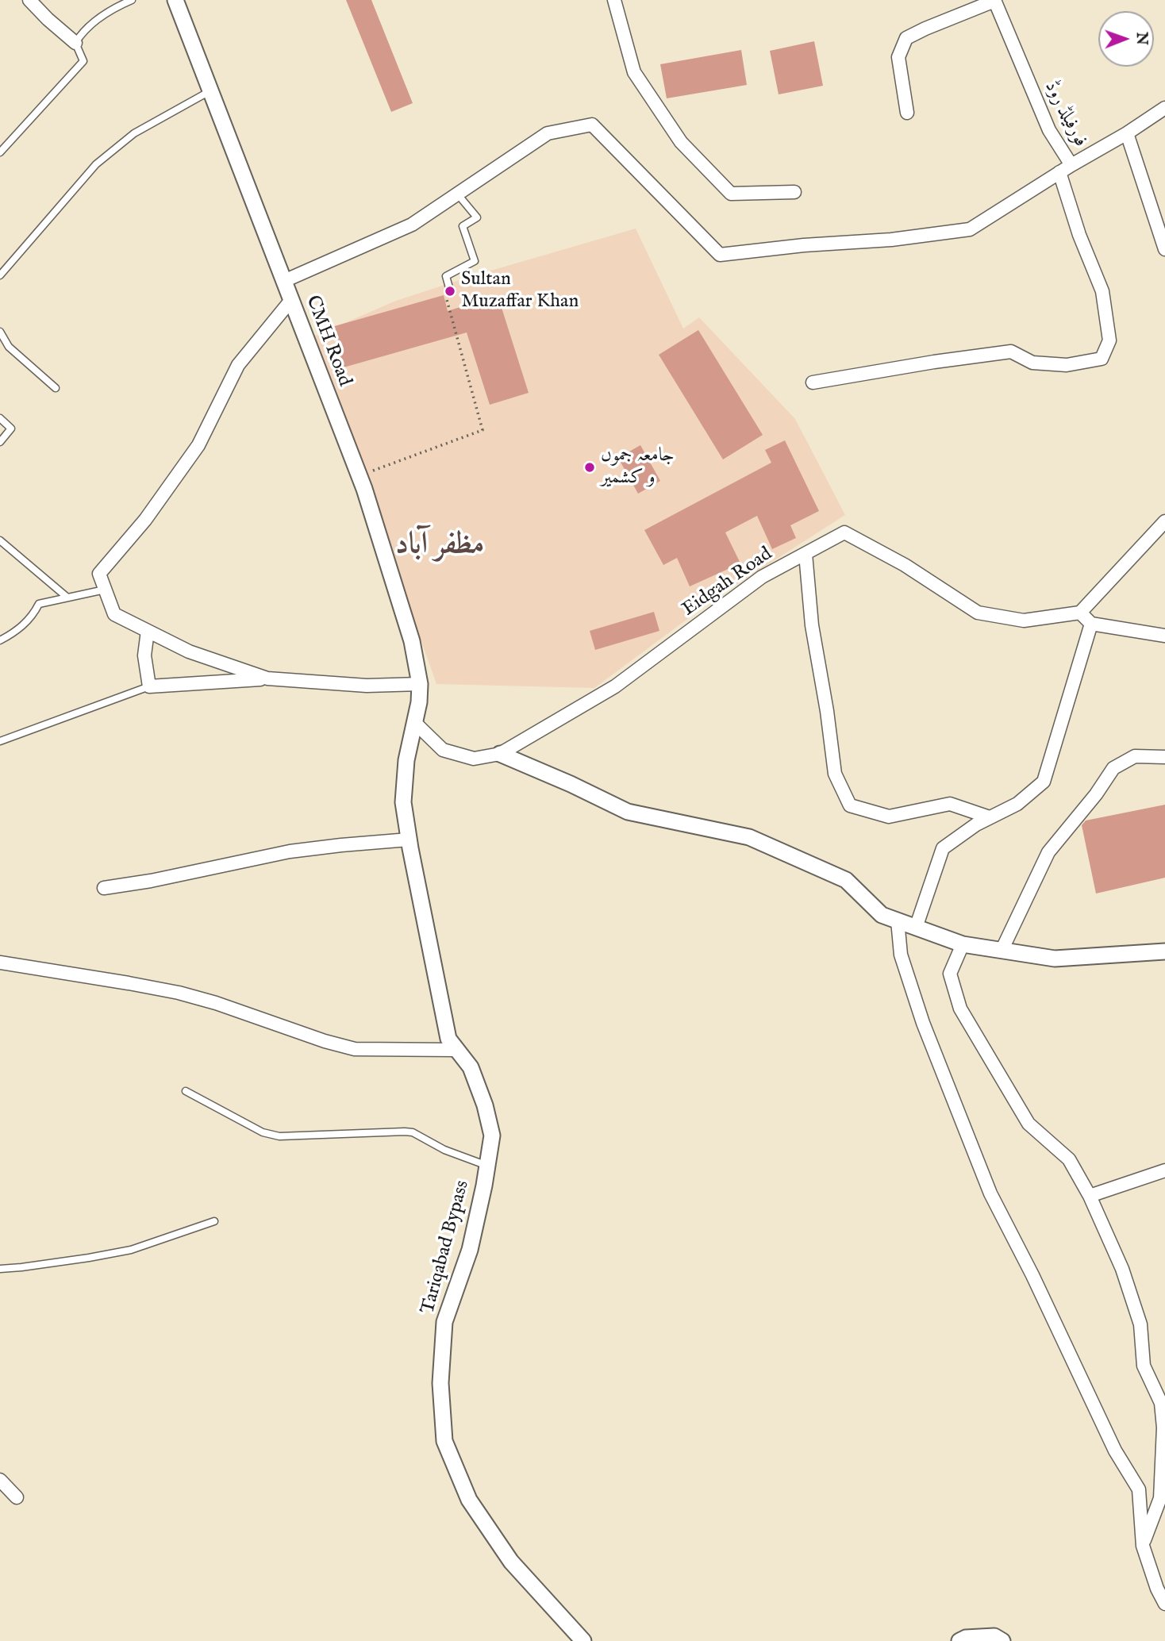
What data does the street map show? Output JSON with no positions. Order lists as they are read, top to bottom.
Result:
{
  "streets": {
    "street": [
      "فورفیلڈ روڈ",
      "CMH Road",
      "Eidgah Road",
      "Tariqabad Bypass"
    ]
  },
  "crossings": [
    ["CMH Road", "Tariqabad Bypass"],
    ["Eidgah Road", "Tariqabad Bypass"]
  ],
  "districts": ["مظفر آباد"],
  "places": ["Sultan Muzaffar Khan", "جامعہ جموں و کشمیر"],
  "north": "right"
}
